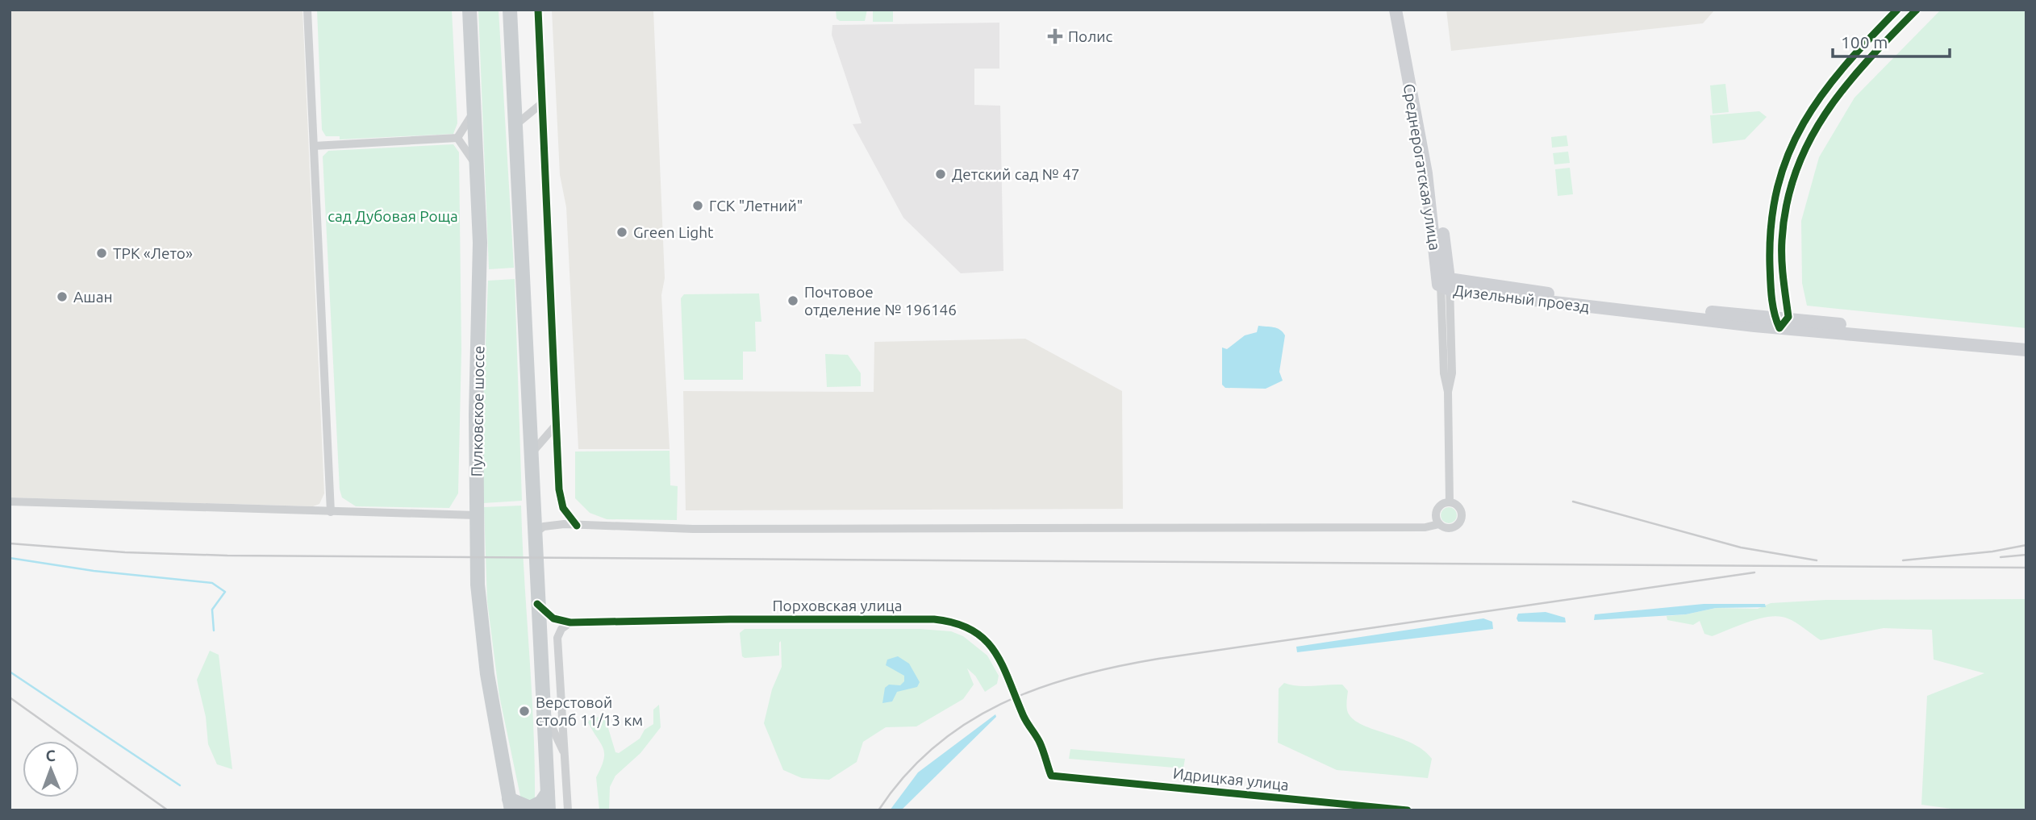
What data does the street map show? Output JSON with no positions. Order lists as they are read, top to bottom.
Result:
{
  "streets": {
    "main road": ["Пулковское шоссе"],
    "street": [
      "Среднерогатская улица",
      "Дизельный проезд",
      "Порховская улица",
      "Идрицкая улица"
    ]
  },
  "crossings": [
    ["Среднерогатская улица", "Дизельный проезд"],
    ["Порховская улица", "Идрицкая улица"]
  ],
  "parks": ["сад Дубовая Роща"],
  "places": {
    "health": ["Полис"],
    "other": [
      "Детский сад № 47",
      "ГСК \"Летний\"",
      "Green Light",
      "ТРК «Лето»",
      "Ашан",
      "Почтовое отделение № 196146",
      "Верстовой столб 11/13 км"
    ]
  },
  "scale_bar": "100 m",
  "north": "top"
}
